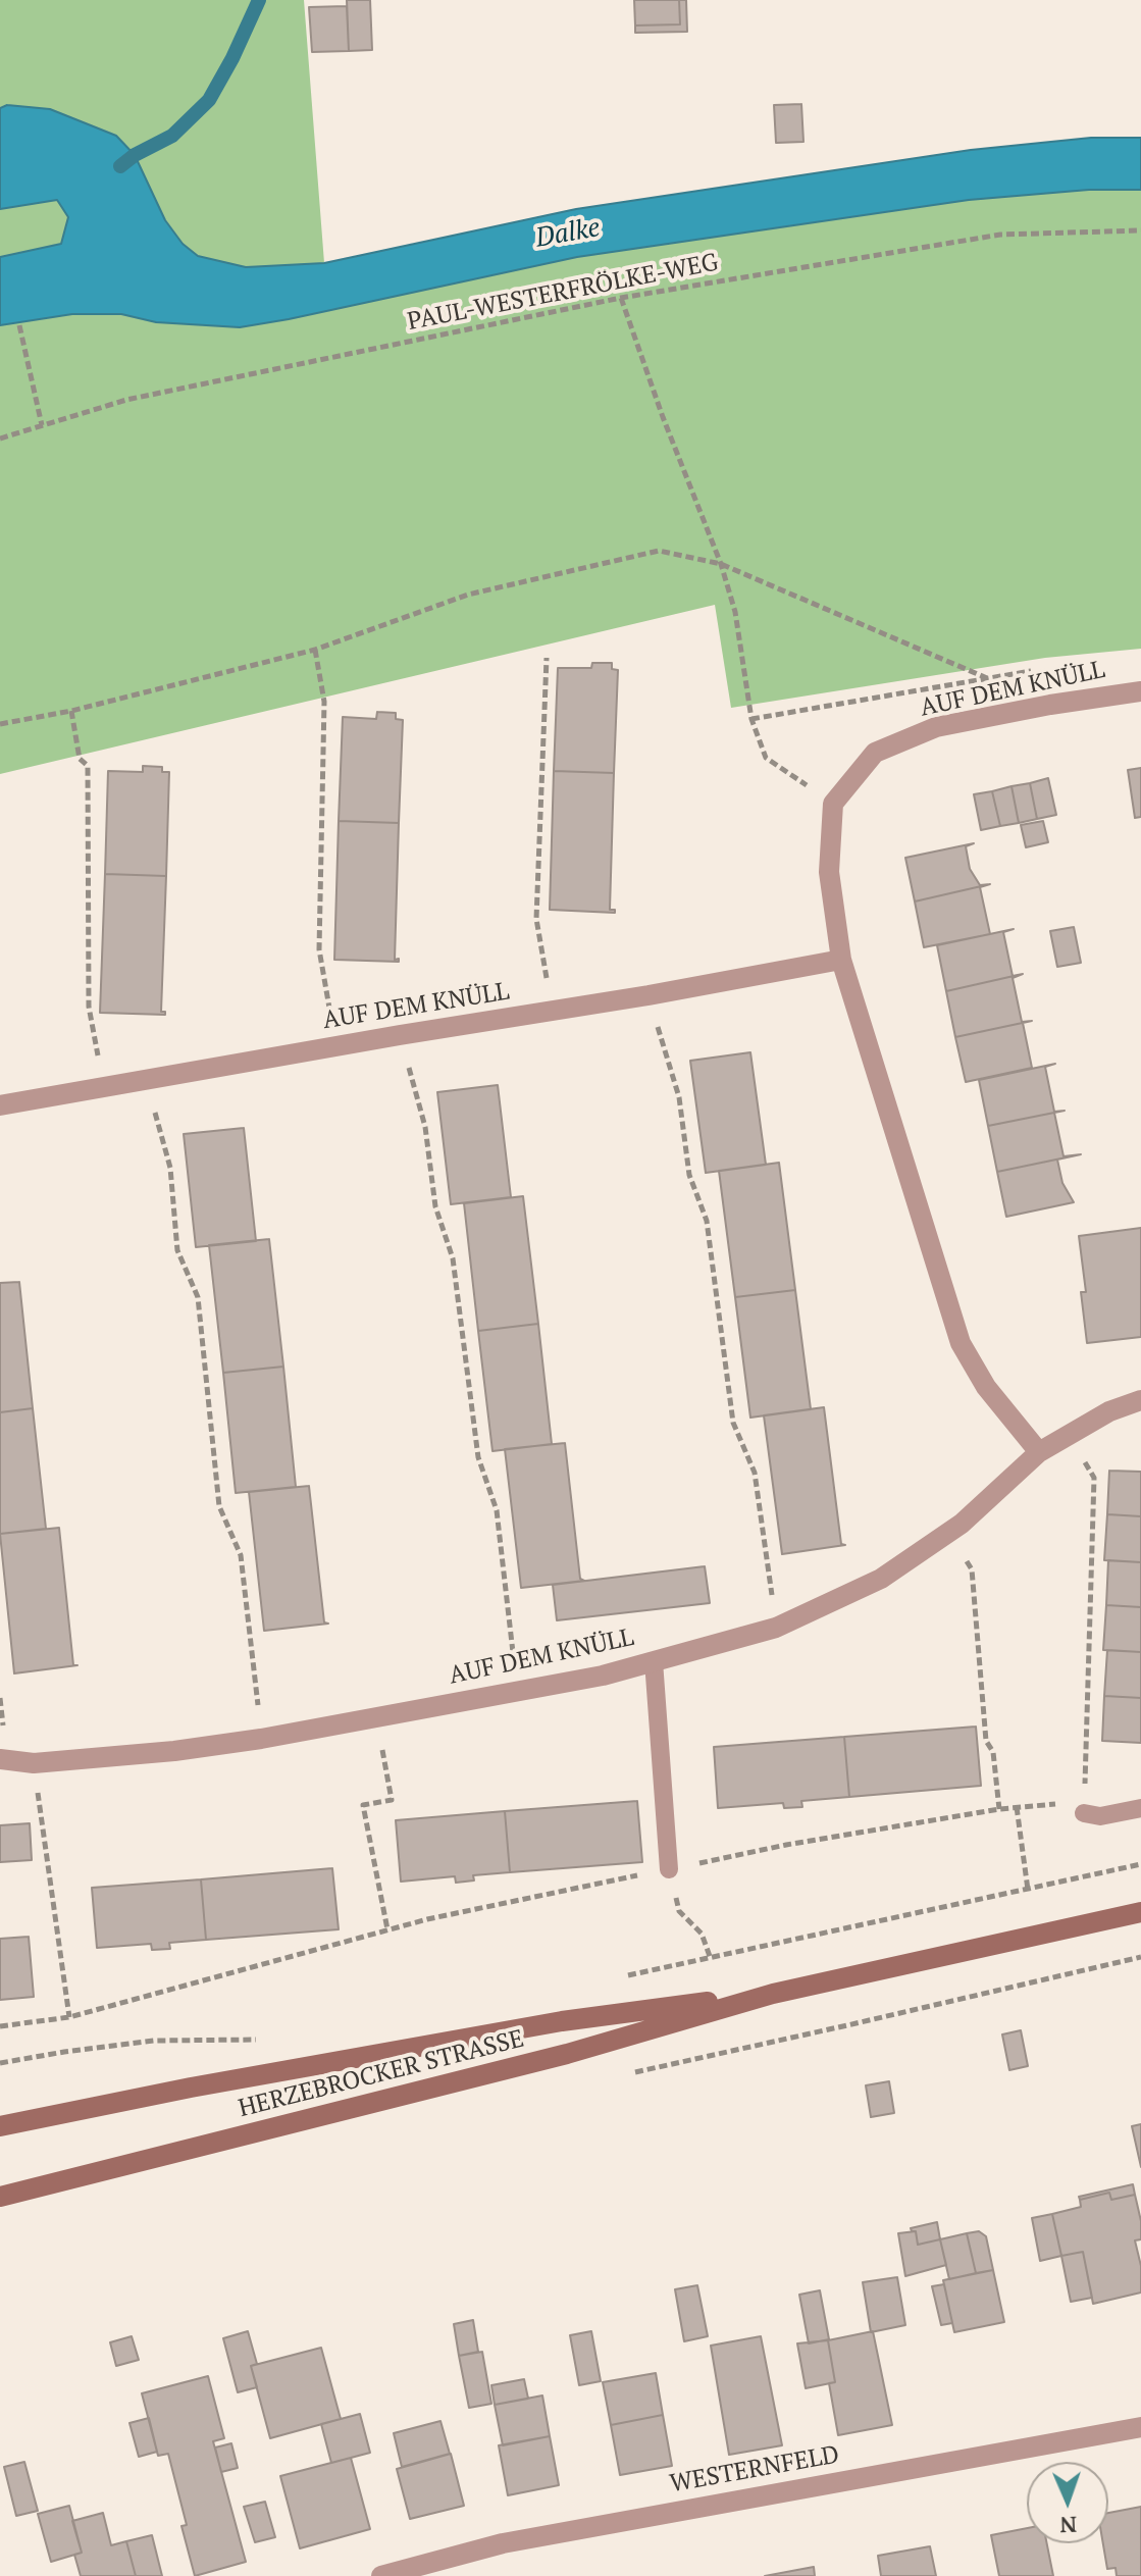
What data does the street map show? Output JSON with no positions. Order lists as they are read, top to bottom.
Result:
{
  "streets": {
    "main road": ["HERZEBROCKER STRASSE"],
    "street": ["AUF DEM KNÜLL", "WESTERNFELD"],
    "path": ["PAUL-WESTERFRÖLKE-WEG"]
  },
  "water": ["Dalke"],
  "north": "bottom"
}
